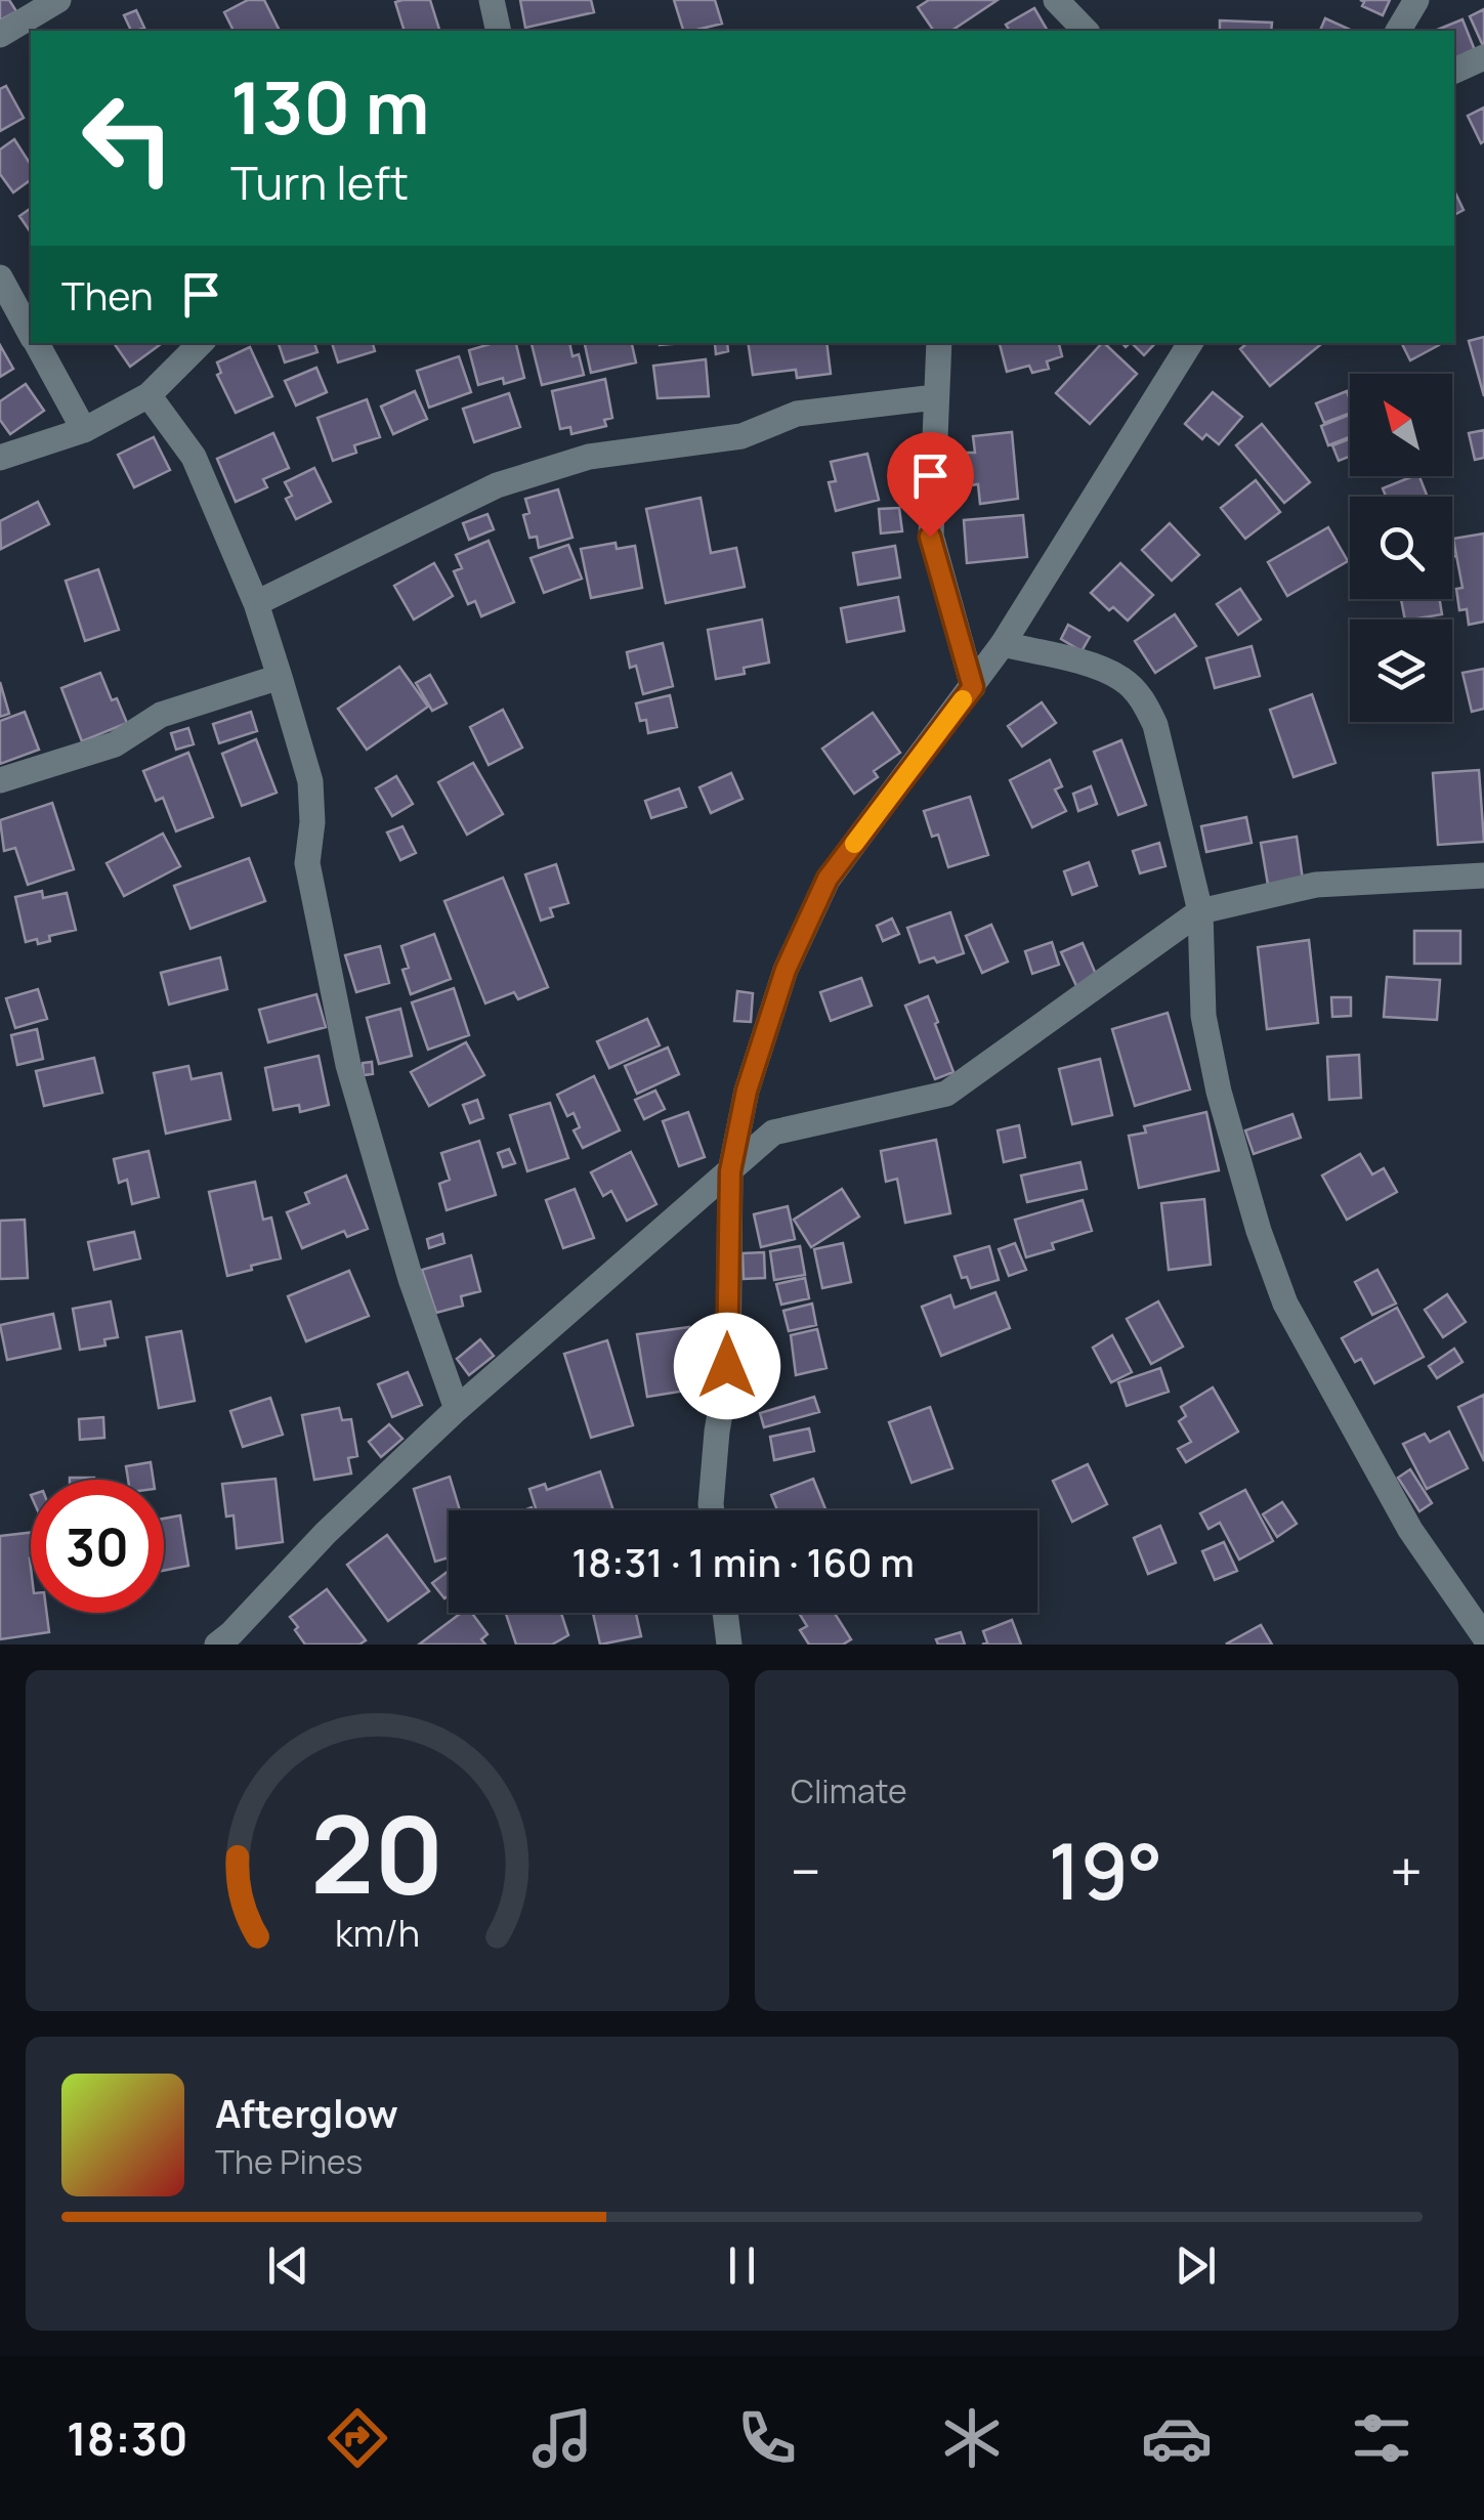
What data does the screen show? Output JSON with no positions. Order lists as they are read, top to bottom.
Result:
{
  "north": "top left",
  "page": {
    "turn": ["130 m", "Turn left"],
    "then": "Then",
    "limit": "30",
    "trip": "18:31 · 1 min · 160 m",
    "tile": "Climate",
    "heat": ["−", "19°", "+"],
    "song": ["Afterglow", "The Pines"],
    "tabs": "18:30",
    "gauge": ["20", "km/h"]
  }
}
